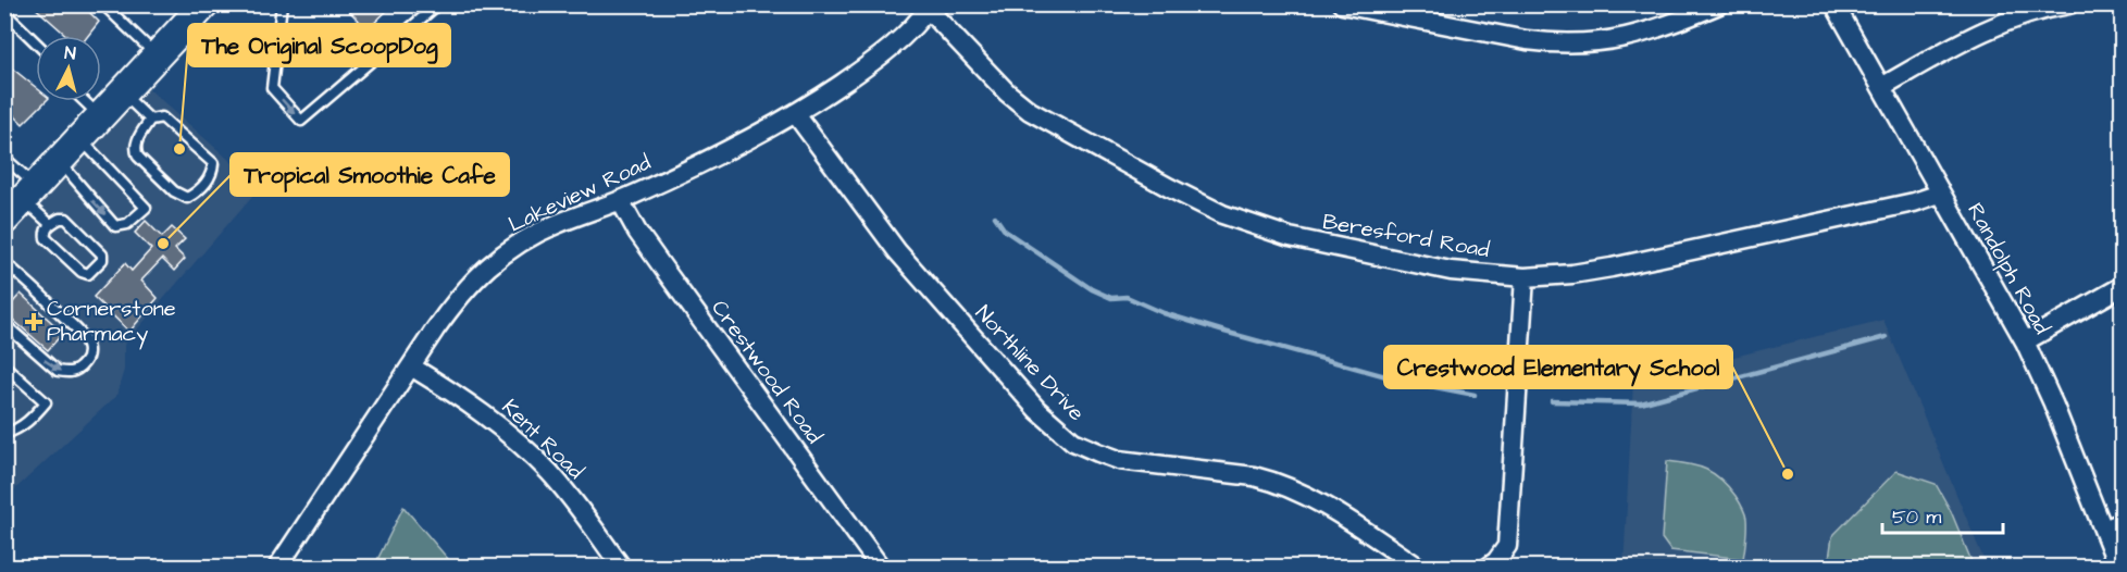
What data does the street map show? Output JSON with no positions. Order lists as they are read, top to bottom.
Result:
{
  "streets": {
    "street": [
      "Lakeview Road",
      "Beresford Road",
      "Randolph Road",
      "Northline Drive",
      "Crestwood Road",
      "Kent Road"
    ]
  },
  "crossings": [
    ["Lakeview Road", "Beresford Road"],
    ["Lakeview Road", "Northline Drive"],
    ["Lakeview Road", "Crestwood Road"],
    ["Lakeview Road", "Kent Road"],
    ["Beresford Road", "Randolph Road"]
  ],
  "places": {
    "other": ["The Original ScoopDog", "Tropical Smoothie Cafe", "Crestwood Elementary School"],
    "health": ["Cornerstone Pharmacy"]
  },
  "scale_bar": "50 m",
  "north": "top"
}
